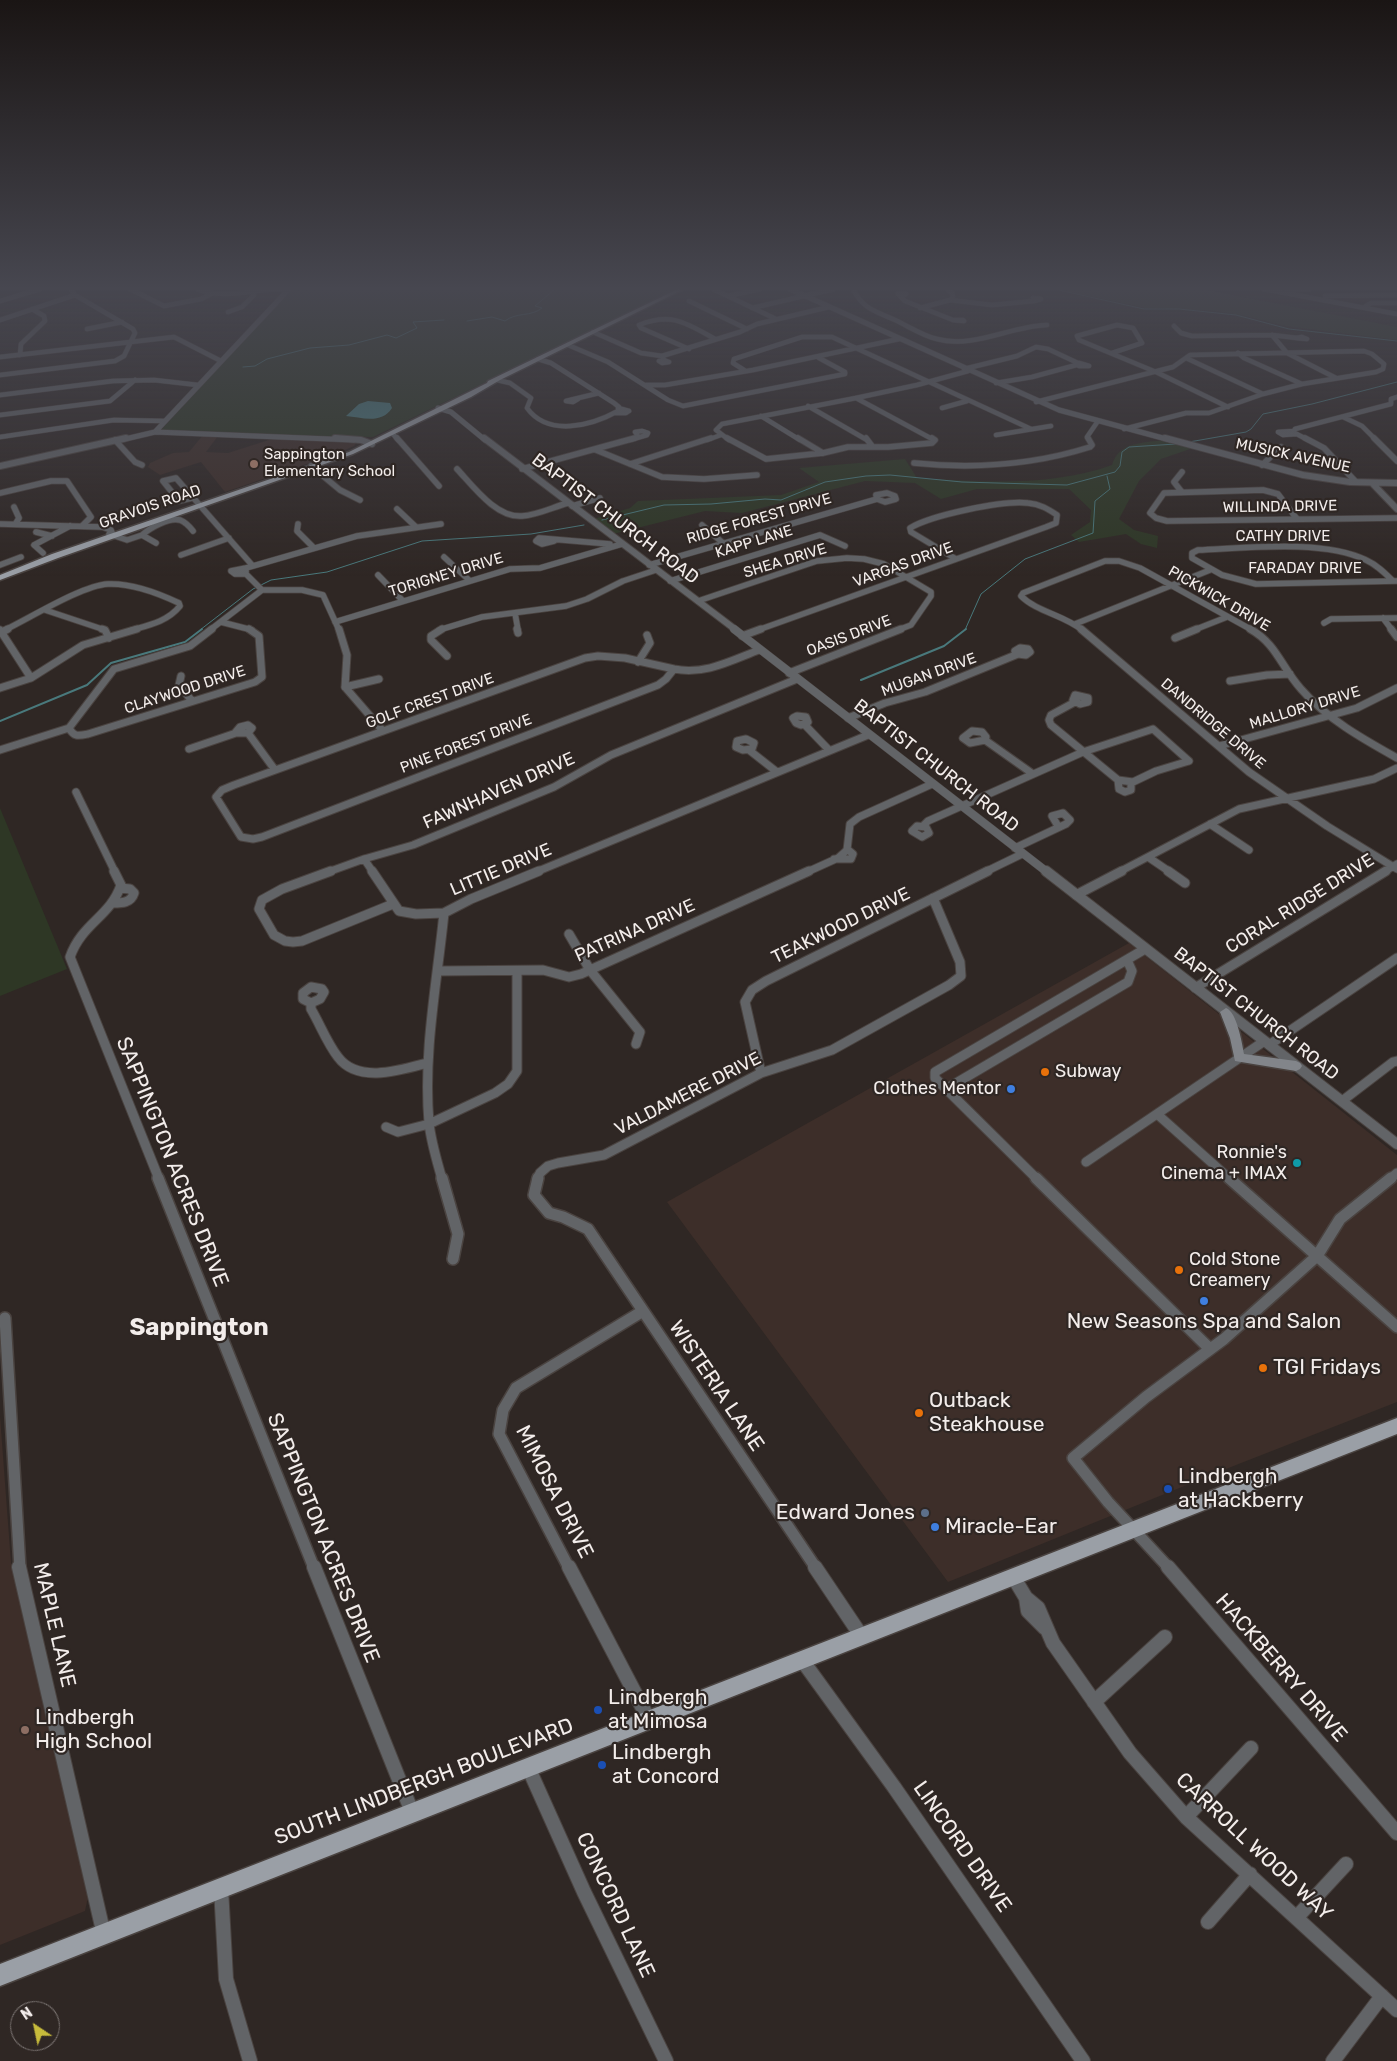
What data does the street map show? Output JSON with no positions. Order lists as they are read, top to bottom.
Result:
{
  "streets": {
    "main road": ["GRAVOIS ROAD", "SOUTH LINDBERGH BOULEVARD"],
    "street": [
      "MUSICK AVENUE",
      "WILLINDA DRIVE",
      "BAPTIST CHURCH ROAD",
      "RIDGE FOREST DRIVE",
      "CATHY DRIVE",
      "KAPP LANE",
      "SHEA DRIVE",
      "VARGAS DRIVE",
      "FARADAY DRIVE",
      "TORIGNEY DRIVE",
      "PICKWICK DRIVE",
      "OASIS DRIVE",
      "MUGAN DRIVE",
      "CLAYWOOD DRIVE",
      "GOLF CREST DRIVE",
      "MALLORY DRIVE",
      "DANDRIDGE DRIVE",
      "PINE FOREST DRIVE",
      "FAWNHAVEN DRIVE",
      "LITTIE DRIVE",
      "CORAL RIDGE DRIVE",
      "TEAKWOOD DRIVE",
      "PATRINA DRIVE",
      "VALDAMERE DRIVE",
      "SAPPINGTON ACRES DRIVE",
      "WISTERIA LANE",
      "MIMOSA DRIVE",
      "MAPLE LANE",
      "HACKBERRY DRIVE",
      "LINCORD DRIVE",
      "CARROLL WOOD WAY",
      "CONCORD LANE"
    ]
  },
  "crossings": [
    ["GRAVOIS ROAD", "BAPTIST CHURCH ROAD"],
    ["BAPTIST CHURCH ROAD", "RIDGE FOREST DRIVE"],
    ["BAPTIST CHURCH ROAD", "KAPP LANE"],
    ["BAPTIST CHURCH ROAD", "SHEA DRIVE"],
    ["BAPTIST CHURCH ROAD", "VARGAS DRIVE"],
    ["BAPTIST CHURCH ROAD", "TORIGNEY DRIVE"],
    ["BAPTIST CHURCH ROAD", "OASIS DRIVE"],
    ["BAPTIST CHURCH ROAD", "MUGAN DRIVE"],
    ["BAPTIST CHURCH ROAD", "GOLF CREST DRIVE"],
    ["BAPTIST CHURCH ROAD", "FAWNHAVEN DRIVE"],
    ["BAPTIST CHURCH ROAD", "LITTIE DRIVE"],
    ["BAPTIST CHURCH ROAD", "CORAL RIDGE DRIVE"],
    ["BAPTIST CHURCH ROAD", "TEAKWOOD DRIVE"],
    ["BAPTIST CHURCH ROAD", "PATRINA DRIVE"],
    ["CATHY DRIVE", "FARADAY DRIVE"],
    ["SHEA DRIVE", "VARGAS DRIVE"],
    ["SHEA DRIVE", "OASIS DRIVE"],
    ["VARGAS DRIVE", "OASIS DRIVE"],
    ["PICKWICK DRIVE", "MALLORY DRIVE"],
    ["PICKWICK DRIVE", "DANDRIDGE DRIVE"],
    ["GOLF CREST DRIVE", "PINE FOREST DRIVE"],
    ["MALLORY DRIVE", "DANDRIDGE DRIVE"],
    ["DANDRIDGE DRIVE", "CORAL RIDGE DRIVE"],
    ["LITTIE DRIVE", "PATRINA DRIVE"],
    ["TEAKWOOD DRIVE", "VALDAMERE DRIVE"],
    ["VALDAMERE DRIVE", "WISTERIA LANE"],
    ["SAPPINGTON ACRES DRIVE", "SOUTH LINDBERGH BOULEVARD"],
    ["WISTERIA LANE", "MIMOSA DRIVE"],
    ["WISTERIA LANE", "SOUTH LINDBERGH BOULEVARD"],
    ["MIMOSA DRIVE", "SOUTH LINDBERGH BOULEVARD"],
    ["MAPLE LANE", "SOUTH LINDBERGH BOULEVARD"],
    ["HACKBERRY DRIVE", "SOUTH LINDBERGH BOULEVARD"],
    ["SOUTH LINDBERGH BOULEVARD", "LINCORD DRIVE"],
    ["SOUTH LINDBERGH BOULEVARD", "CARROLL WOOD WAY"],
    ["SOUTH LINDBERGH BOULEVARD", "CONCORD LANE"]
  ],
  "districts": ["Sappington"],
  "places": [
    "Sappington Elementary School",
    "Subway",
    "Clothes Mentor",
    "Ronnie's Cinema + IMAX",
    "Cold Stone Creamery",
    "New Seasons Spa and Salon",
    "TGI Fridays",
    "Outback Steakhouse",
    "Lindbergh at Hackberry",
    "Edward Jones",
    "Miracle-Ear",
    "Lindbergh at Mimosa",
    "Lindbergh High School",
    "Lindbergh at Concord"
  ],
  "north": "top left"
}
